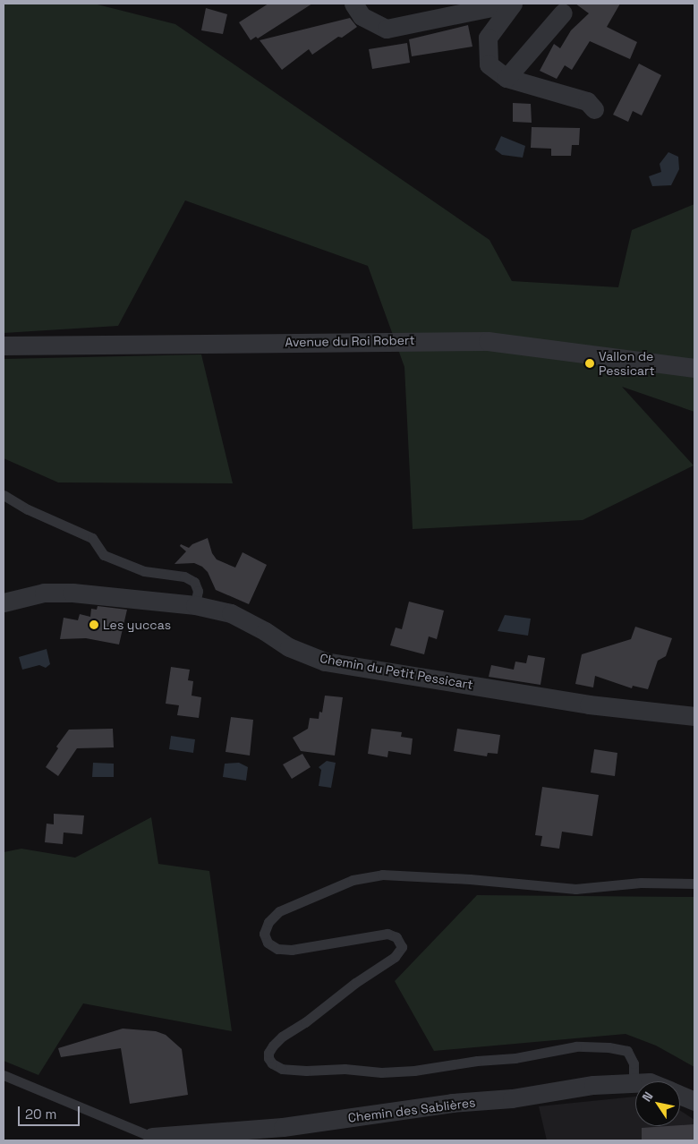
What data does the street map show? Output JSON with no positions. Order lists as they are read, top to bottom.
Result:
{
  "streets": {
    "street": ["Avenue du Roi Robert", "Chemin du Petit Pessicart", "Chemin des Sablières"]
  },
  "places": ["Vallon de Pessicart", "Les yuccas"],
  "scale_bar": "20 m",
  "north": "top left"
}
